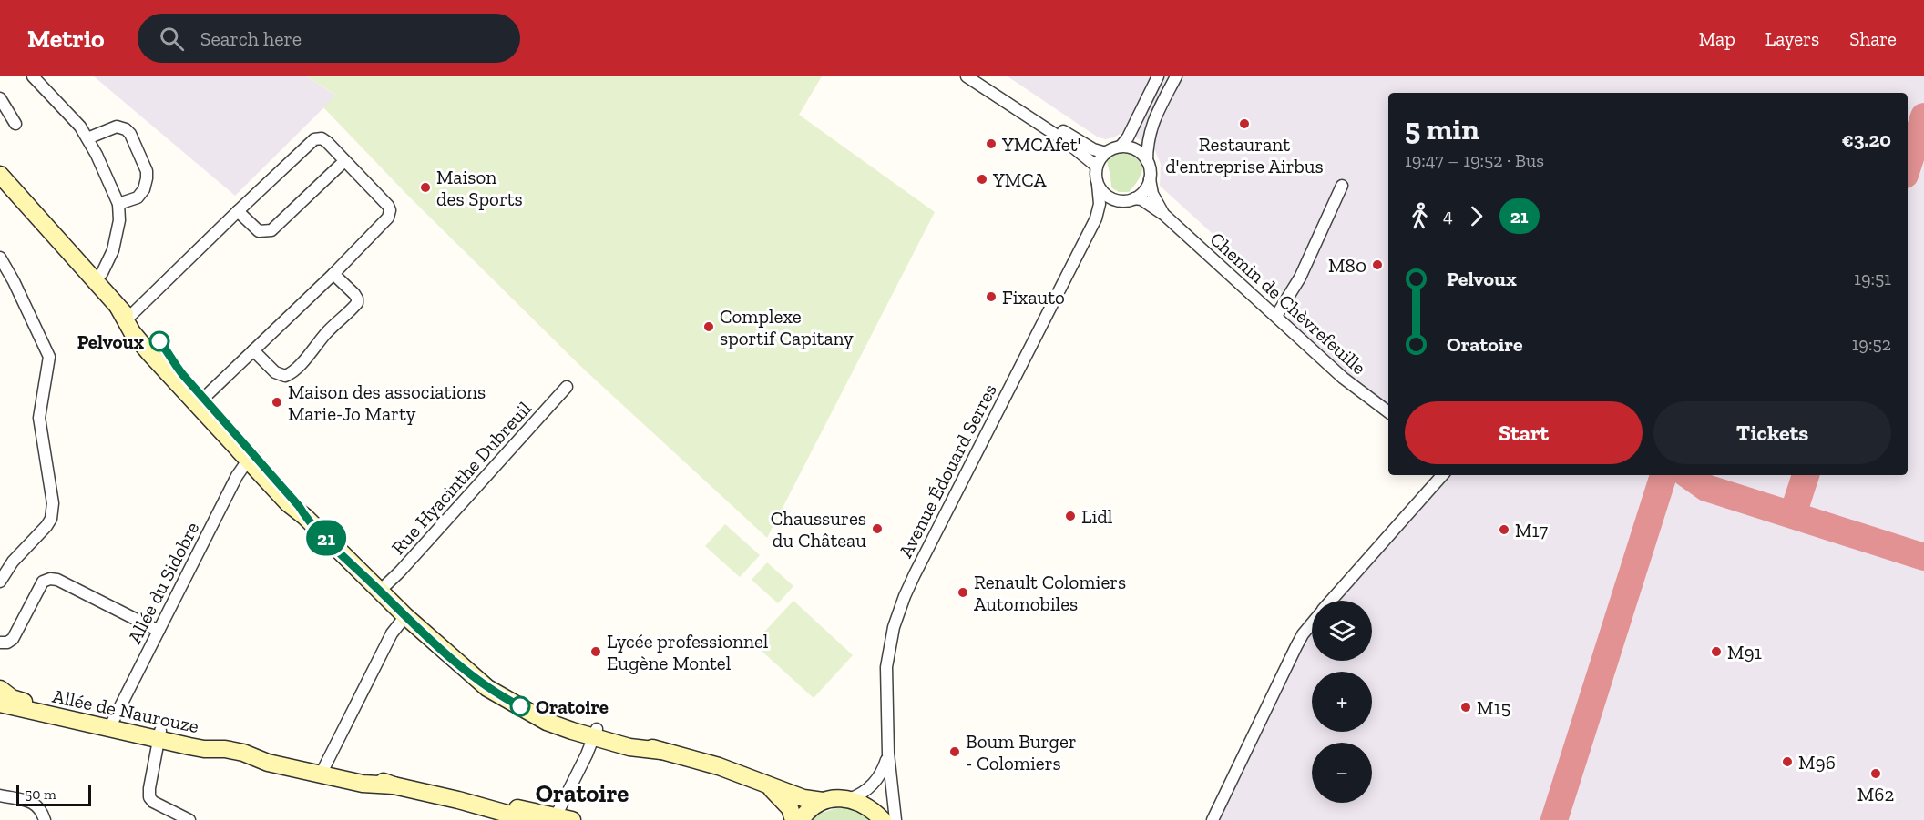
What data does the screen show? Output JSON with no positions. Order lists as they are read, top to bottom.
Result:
{
  "streets": {
    "main road": ["Allée de Naurouze"],
    "street": [
      "Chemin de Chèvrefeuille",
      "Avenue Édouard Serres",
      "Rue Hyacinthe Dubreuil",
      "Allée du Sidobre"
    ]
  },
  "crossings": [
    ["Chemin de Chèvrefeuille", "Avenue Édouard Serres"],
    ["Allée du Sidobre", "Allée de Naurouze"]
  ],
  "districts": ["Oratoire"],
  "places": [
    "Restaurant d'entreprise Airbus",
    "YMCAfet'",
    "YMCA",
    "Maison des Sports",
    "M80",
    "Fixauto",
    "Complexe sportif Capitany",
    "Pelvoux",
    "Maison des associations Marie-Jo Marty",
    "Lidl",
    "Chaussures du Château",
    "M17",
    "Renault Colomiers Automobiles",
    "Lycée professionnel Eugène Montel",
    "M91",
    "Oratoire",
    "M15",
    "Boum Burger - Colomiers",
    "M96",
    "M62"
  ],
  "lines": ["bus line 21"],
  "scale_bar": "50 m",
  "page": {
    "header": "Metrio",
    "search": "Search here",
    "nav": ["Map", "Layers", "Share"],
    "on_map": "21",
    "heading": ["5 min", "19:47 – 19:52 · Bus", "€3.20"],
    "legs": ["4", "21"],
    "list": [
      {
        "name": "Pelvoux",
        "value": "19:51"
      },
      {
        "name": "Oratoire",
        "value": "19:52"
      }
    ],
    "buttons": ["Start", "Tickets"],
    "map_buttons": ["+", "−"],
    "scale": "50 m"
  }
}
